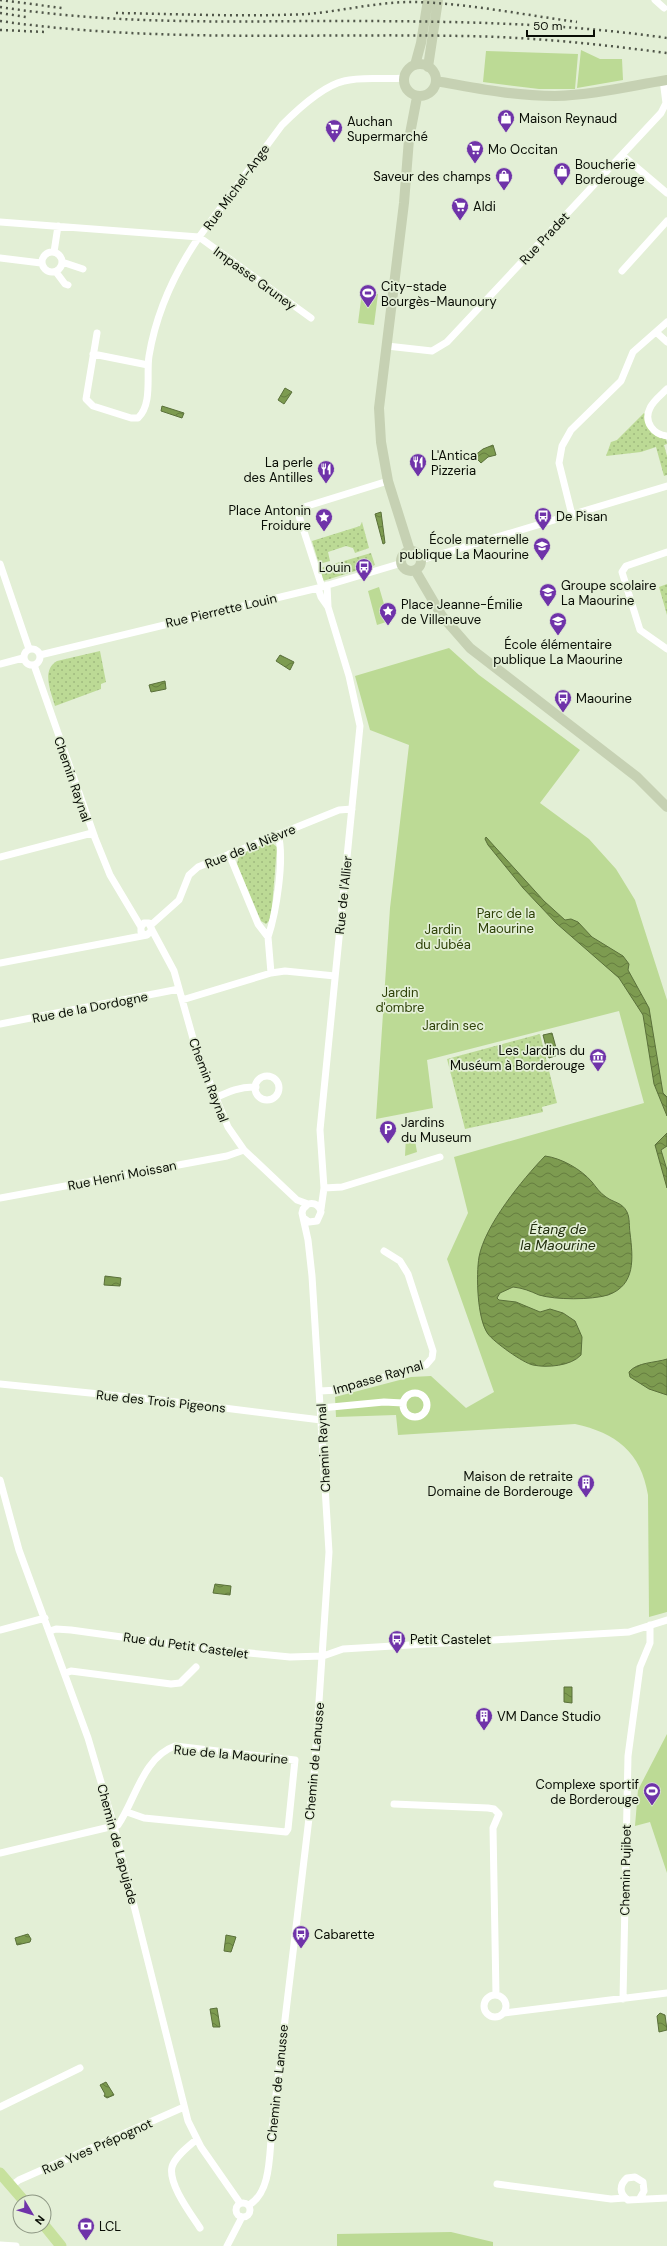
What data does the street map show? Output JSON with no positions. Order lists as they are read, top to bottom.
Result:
{
  "streets": {
    "street": [
      "Rue Michel-Ange",
      "Rue Pradet",
      "Impasse Gruney",
      "Rue Pierrette Louin",
      "Chemin Raynal",
      "Rue de la Nièvre",
      "Rue de l'Allier",
      "Rue de la Dordogne",
      "Rue Henri Moissan",
      "Impasse Raynal",
      "Rue des Trois Pigeons",
      "Rue du Petit Castelet",
      "Rue de la Maourine",
      "Chemin de Lanusse",
      "Chemin de Lapujade",
      "Chemin Pujibet",
      "Rue Yves Prépognot"
    ]
  },
  "crossings": [
    ["Rue Michel-Ange", "Impasse Gruney"],
    ["Rue Pierrette Louin", "Chemin Raynal"],
    ["Rue Pierrette Louin", "Rue de l'Allier"],
    ["Chemin Raynal", "Rue de la Nièvre"],
    ["Chemin Raynal", "Rue de l'Allier"],
    ["Chemin Raynal", "Rue de la Dordogne"],
    ["Chemin Raynal", "Rue Henri Moissan"],
    ["Chemin Raynal", "Impasse Raynal"],
    ["Chemin Raynal", "Rue des Trois Pigeons"],
    ["Chemin Raynal", "Rue du Petit Castelet"],
    ["Chemin Raynal", "Chemin de Lanusse"],
    ["Rue de la Nièvre", "Rue de l'Allier"],
    ["Rue du Petit Castelet", "Chemin de Lanusse"],
    ["Rue du Petit Castelet", "Chemin de Lapujade"],
    ["Rue de la Maourine", "Chemin de Lapujade"],
    ["Chemin de Lanusse", "Chemin de Lapujade"],
    ["Chemin de Lapujade", "Rue Yves Prépognot"]
  ],
  "water": ["Étang de la Maourine"],
  "parks": [
    "Parc de la Maourine",
    "Jardin du Jubéa",
    "Jardin d'ombre",
    "Jardin sec"
  ],
  "places": {
    "shop": ["Maison Reynaud", "Boucherie Borderouge", "Saveur des champs"],
    "supermarket": ["Auchan Supermarché", "Mo Occitan", "Aldi"],
    "sports": ["City-stade Bourgès-Maunoury", "Complexe sportif de Borderouge"],
    "restaurant": ["L'Antica Pizzeria", "La perle des Antilles"],
    "bus stop": [
      "De Pisan",
      "Louin",
      "Maourine",
      "Petit Castelet",
      "Cabarette"
    ],
    "place": ["Place Antonin Froidure", "Place Jeanne-Émilie de Villeneuve"],
    "school or university": ["École maternelle publique La Maourine", "Groupe scolaire La Maourine", "École élémentaire publique La Maourine"],
    "museum": ["Les Jardins du Muséum à Borderouge"],
    "parking": ["Jardins du Museum"],
    "building": ["Maison de retraite Domaine de Borderouge", "VM Dance Studio"],
    "bank": ["LCL"]
  },
  "scale_bar": "50 m",
  "north": "bottom right"
}
